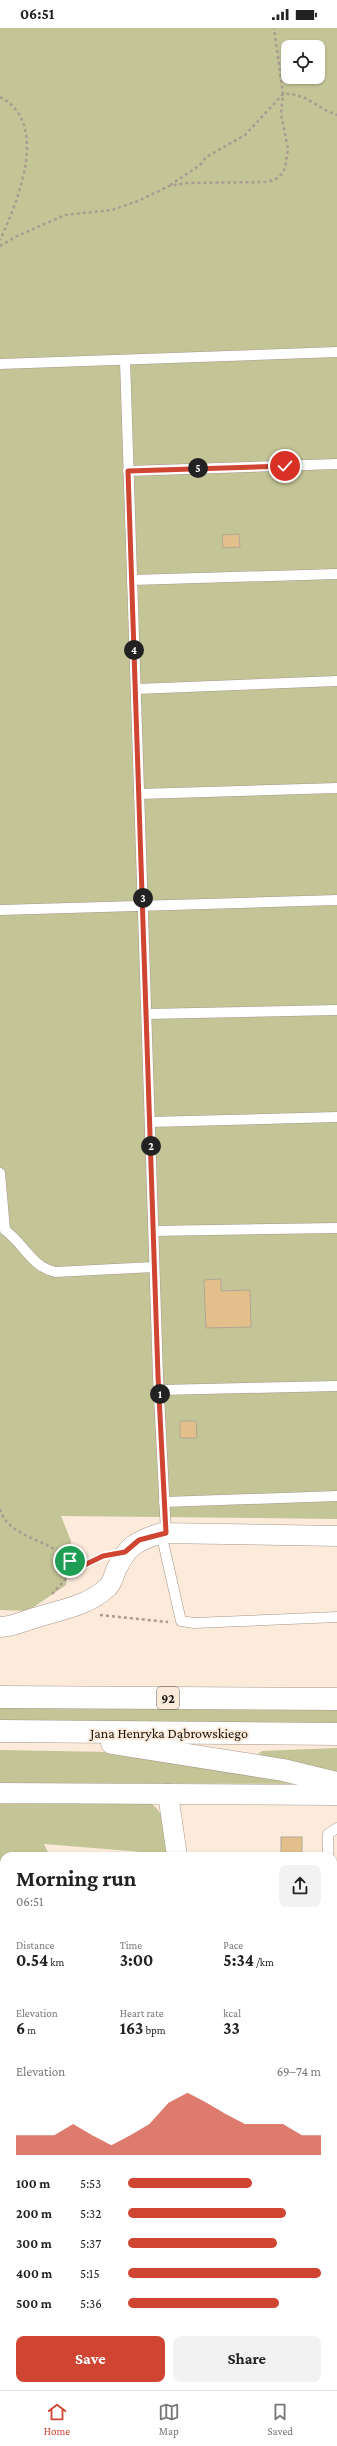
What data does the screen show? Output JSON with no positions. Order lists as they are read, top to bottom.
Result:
{
  "streets": {
    "main road": ["92", "Jana Henryka Dąbrowskiego"]
  },
  "page": {
    "status": "06:51",
    "pins": [
      "5",
      "4",
      "3",
      "2",
      "1"
    ],
    "heading": ["Morning run", "06:51"],
    "stats": [
      ["Distance", "0.54 km"],
      ["Time", "3:00"],
      ["Pace", "5:34 /km"],
      ["Elevation", "6 m"],
      ["Heart rate", "163 bpm"],
      ["kcal", "33"]
    ],
    "chart": ["Elevation", "69–74 m"],
    "list": [
      {
        "name": "100 m",
        "note": "5:53"
      },
      {
        "name": "200 m",
        "note": "5:32"
      },
      {
        "name": "300 m",
        "note": "5:37"
      },
      {
        "name": "400 m",
        "note": "5:15"
      },
      {
        "name": "500 m",
        "note": "5:36"
      }
    ],
    "buttons": ["Save", "Share"],
    "tabs": ["Home", "Map", "Saved"]
  }
}
